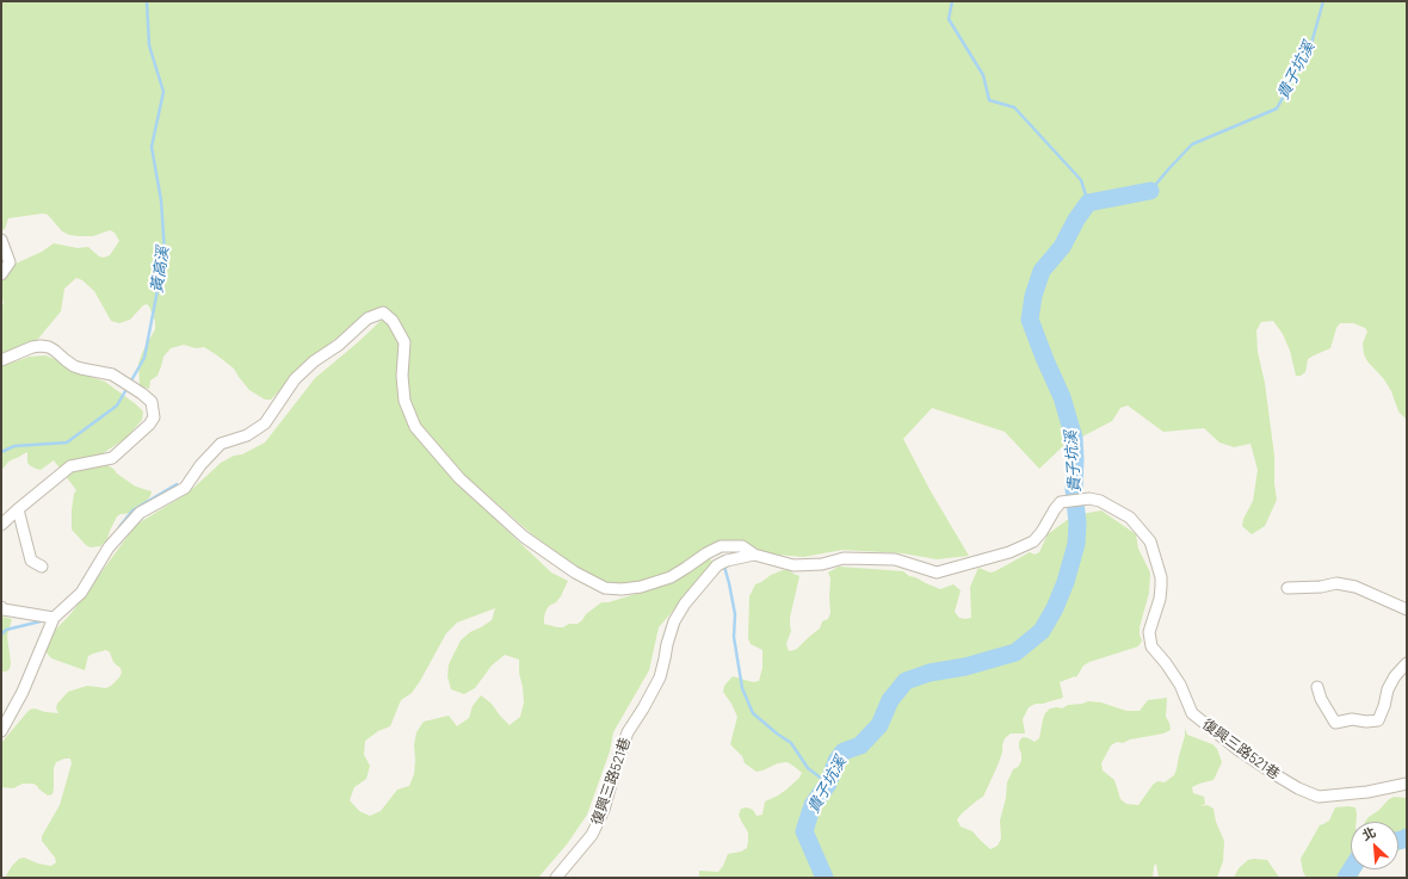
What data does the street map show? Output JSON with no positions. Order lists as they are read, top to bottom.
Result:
{
  "streets": {
    "street": ["復興三路521巷"]
  },
  "water": ["貴子坑溪", "黃高溪"],
  "north": "top left"
}
